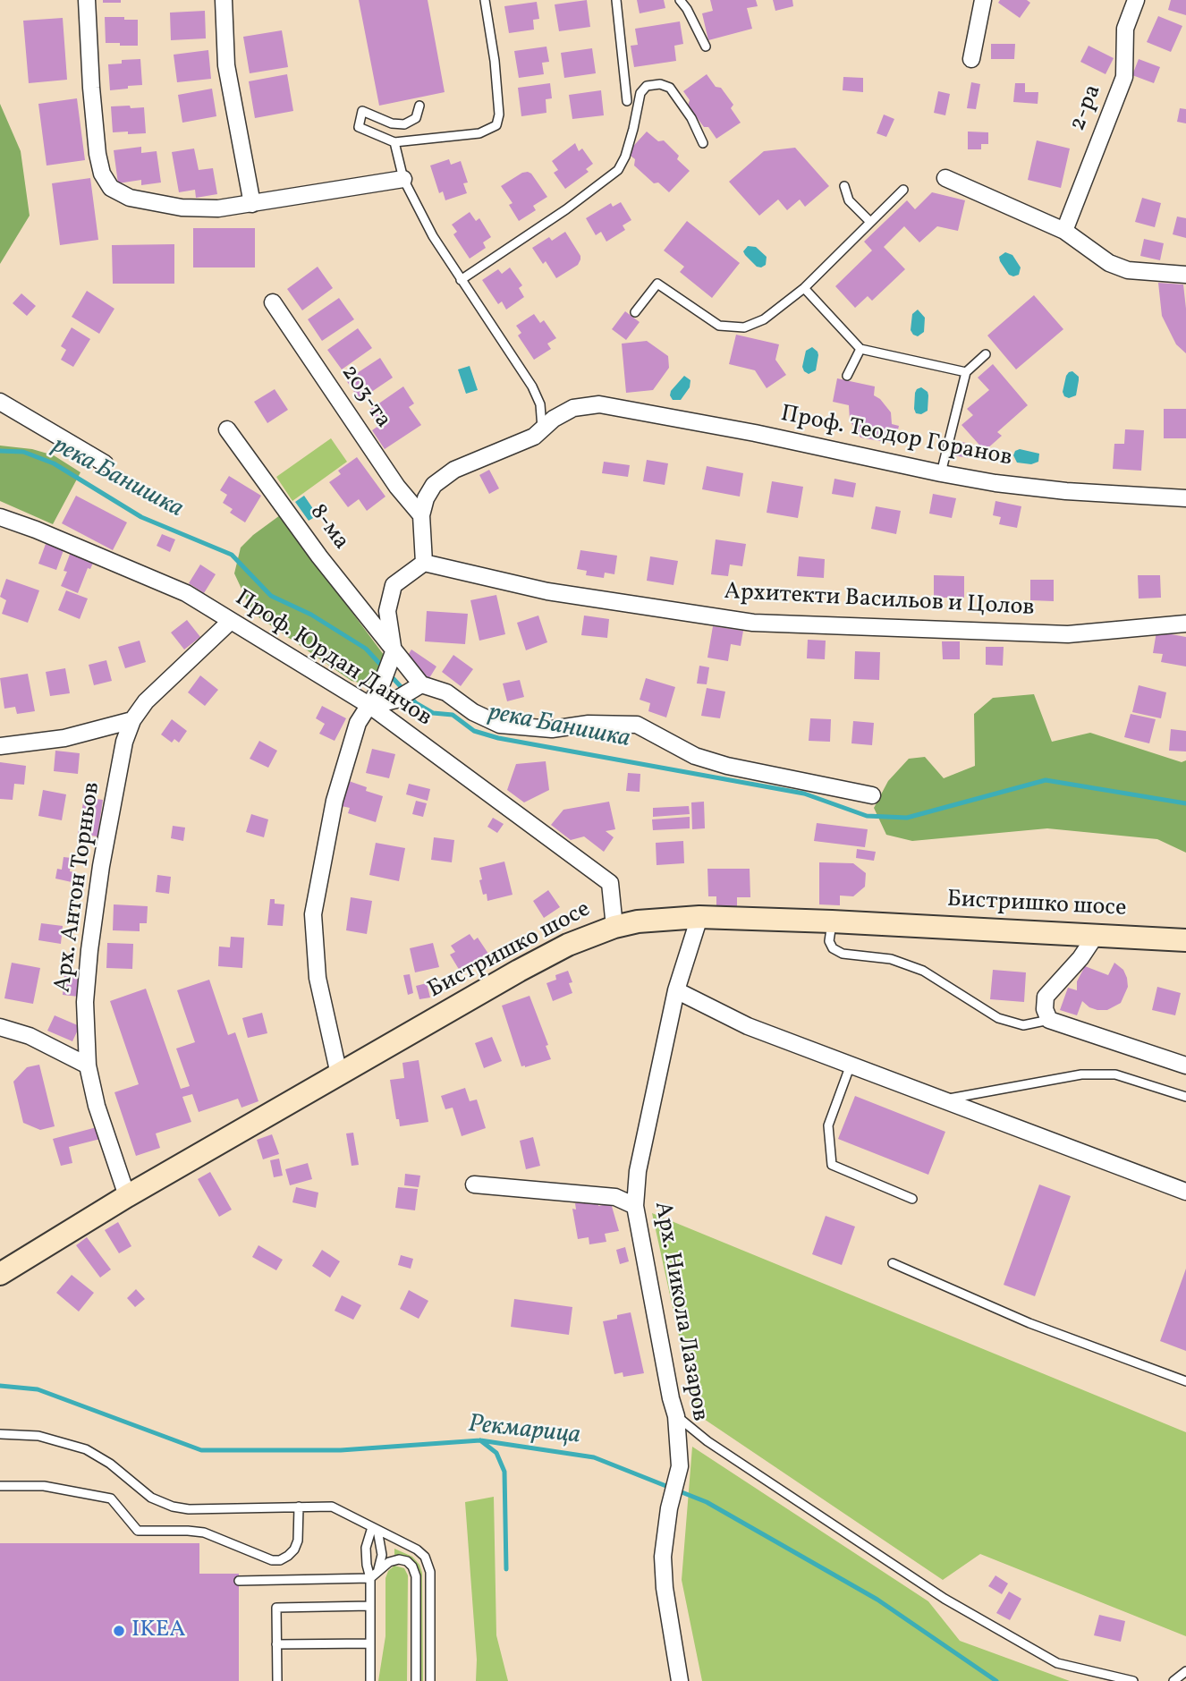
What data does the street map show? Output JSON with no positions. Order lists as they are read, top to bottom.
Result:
{
  "streets": {
    "street": [
      "2-ра",
      "203-та",
      "Проф. Теодор Горанов",
      "8-ма",
      "Архитекти Васильов и Цолов",
      "Проф. Юрдан Данчов",
      "Арх. Антон Торньов",
      "Бистришко шосе",
      "Арх. Никола Лазаров"
    ]
  },
  "crossings": [
    ["Проф. Юрдан Данчов", "Арх. Антон Торньов"],
    ["Проф. Юрдан Данчов", "Бистришко шосе"],
    ["Арх. Антон Торньов", "Бистришко шосе"],
    ["Бистришко шосе", "Арх. Никола Лазаров"]
  ],
  "water": ["река Банишка", "Рекмарица"],
  "places": ["IKEA"]
}
